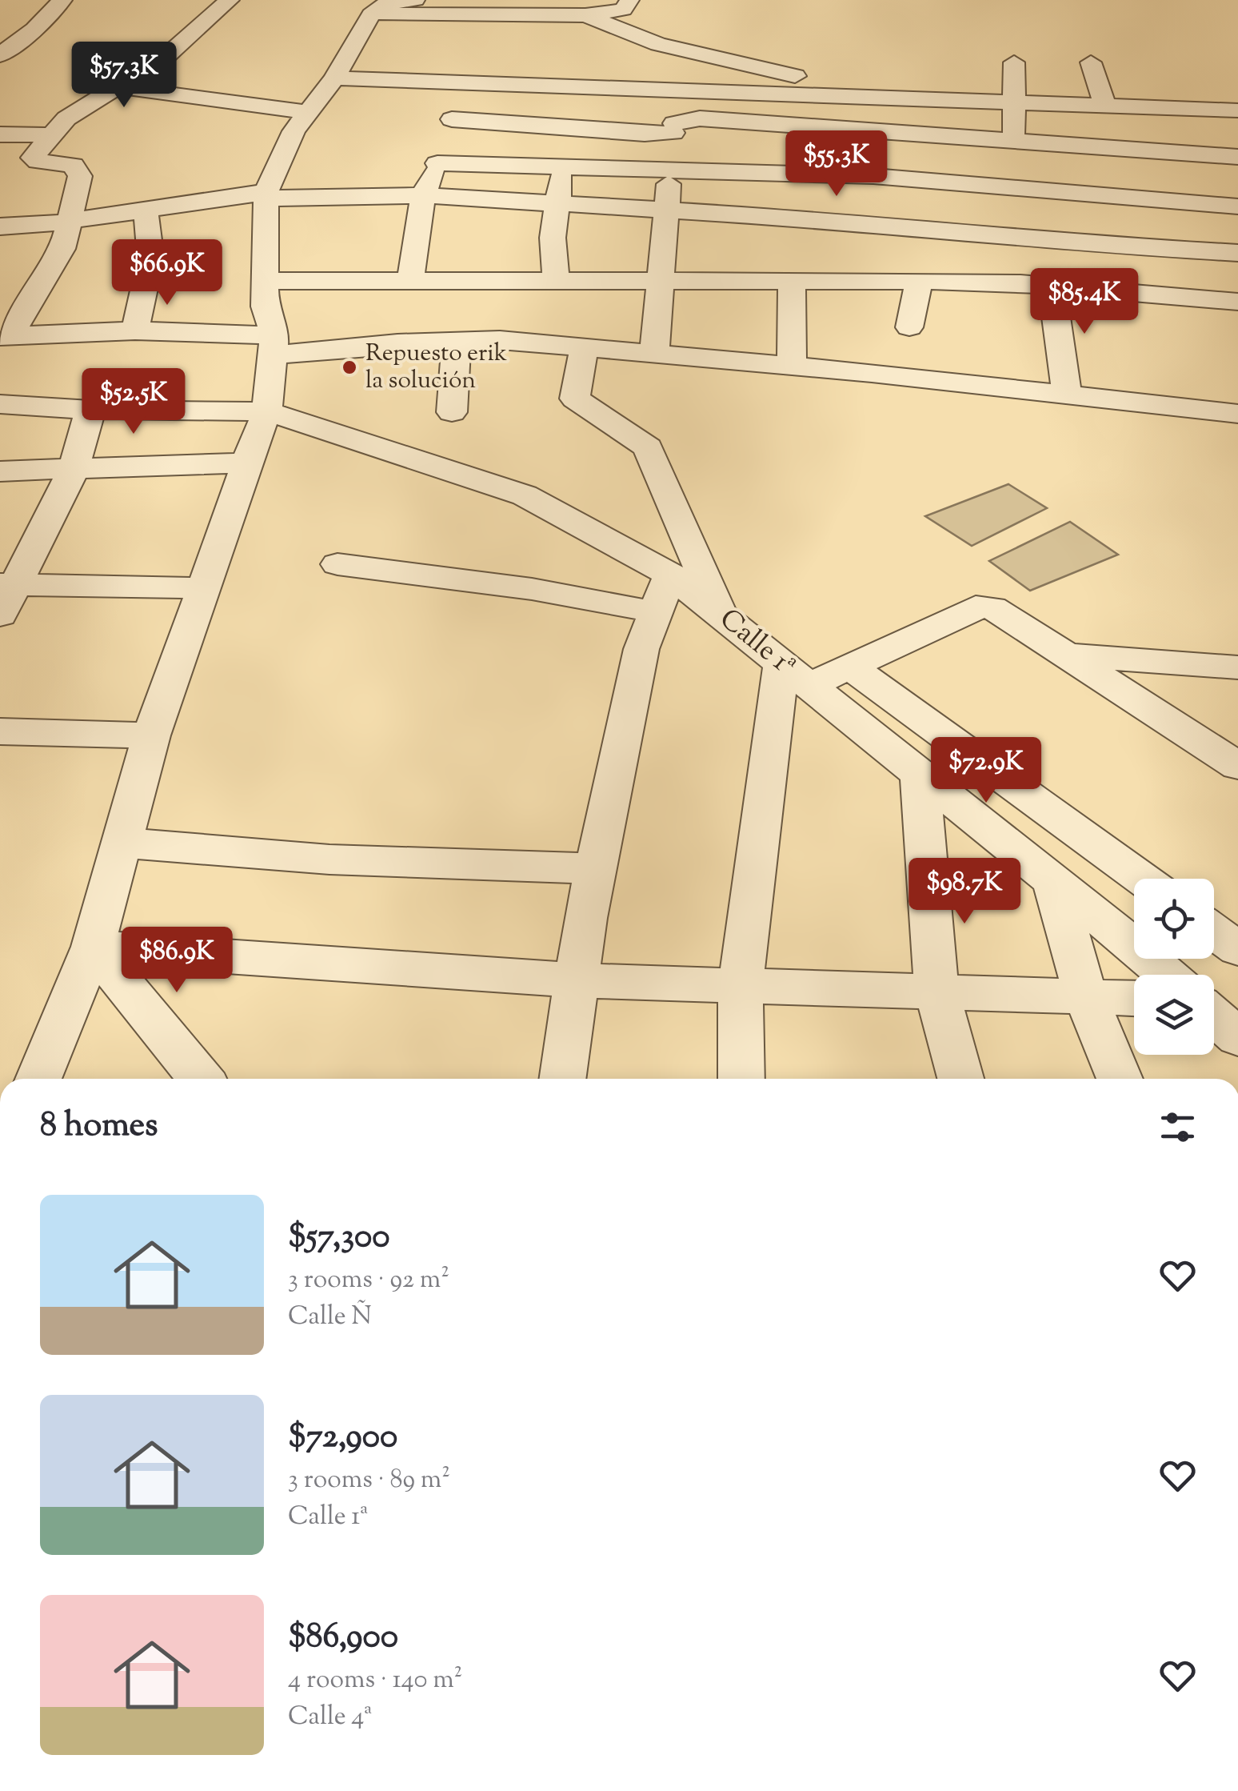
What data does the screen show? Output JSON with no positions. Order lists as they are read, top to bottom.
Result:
{
  "streets": {
    "street": ["Calle 1ª"]
  },
  "places": ["Repuesto erik la solución"],
  "page": {
    "price": [
      "$57.3K",
      "$55.3K",
      "$66.9K",
      "$85.4K",
      "$52.5K",
      "$72.9K",
      "$98.7K",
      "$86.9K"
    ],
    "heading": "8 homes",
    "list": [
      {
        "name": "$57,300",
        "note": "3 rooms · 92 m² · Calle Ñ"
      },
      {
        "name": "$72,900",
        "note": "3 rooms · 89 m² · Calle 1ª"
      },
      {
        "name": "$86,900",
        "note": "4 rooms · 140 m² · Calle 4ª"
      }
    ]
  }
}
